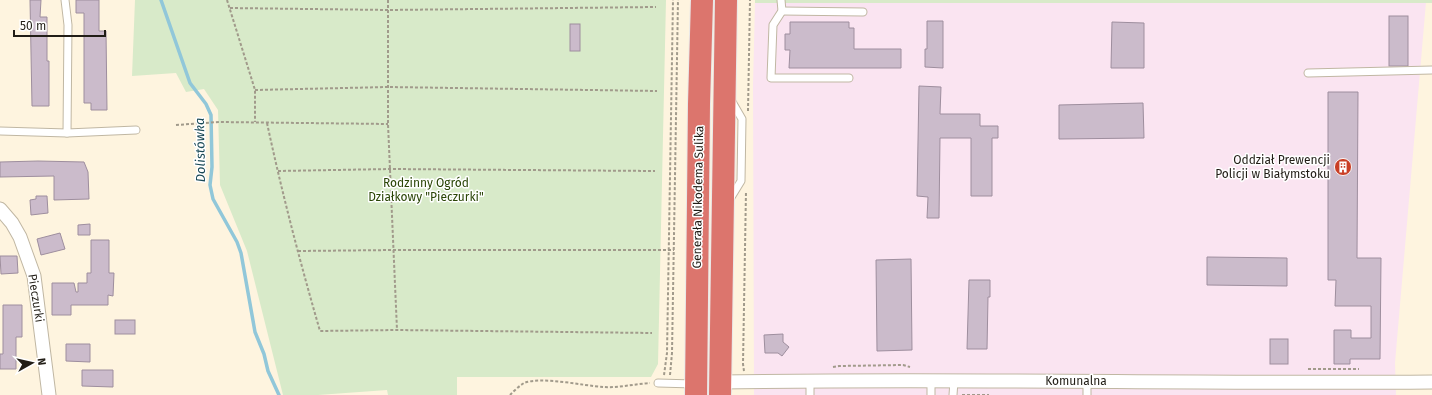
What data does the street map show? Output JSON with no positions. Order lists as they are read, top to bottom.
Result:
{
  "streets": {
    "highway": ["Generała Nikodema Sulika"],
    "street": ["Pieczurki", "Komunalna"]
  },
  "crossings": [
    ["Generała Nikodema Sulika", "Komunalna"]
  ],
  "water": ["Dolistówka"],
  "parks": ["Rodzinny Ogród Działkowy \"Pieczurki\""],
  "places": {
    "building": ["Oddział Prewencji Policji w Białymstoku"]
  },
  "scale_bar": "50 m",
  "north": "right"
}
